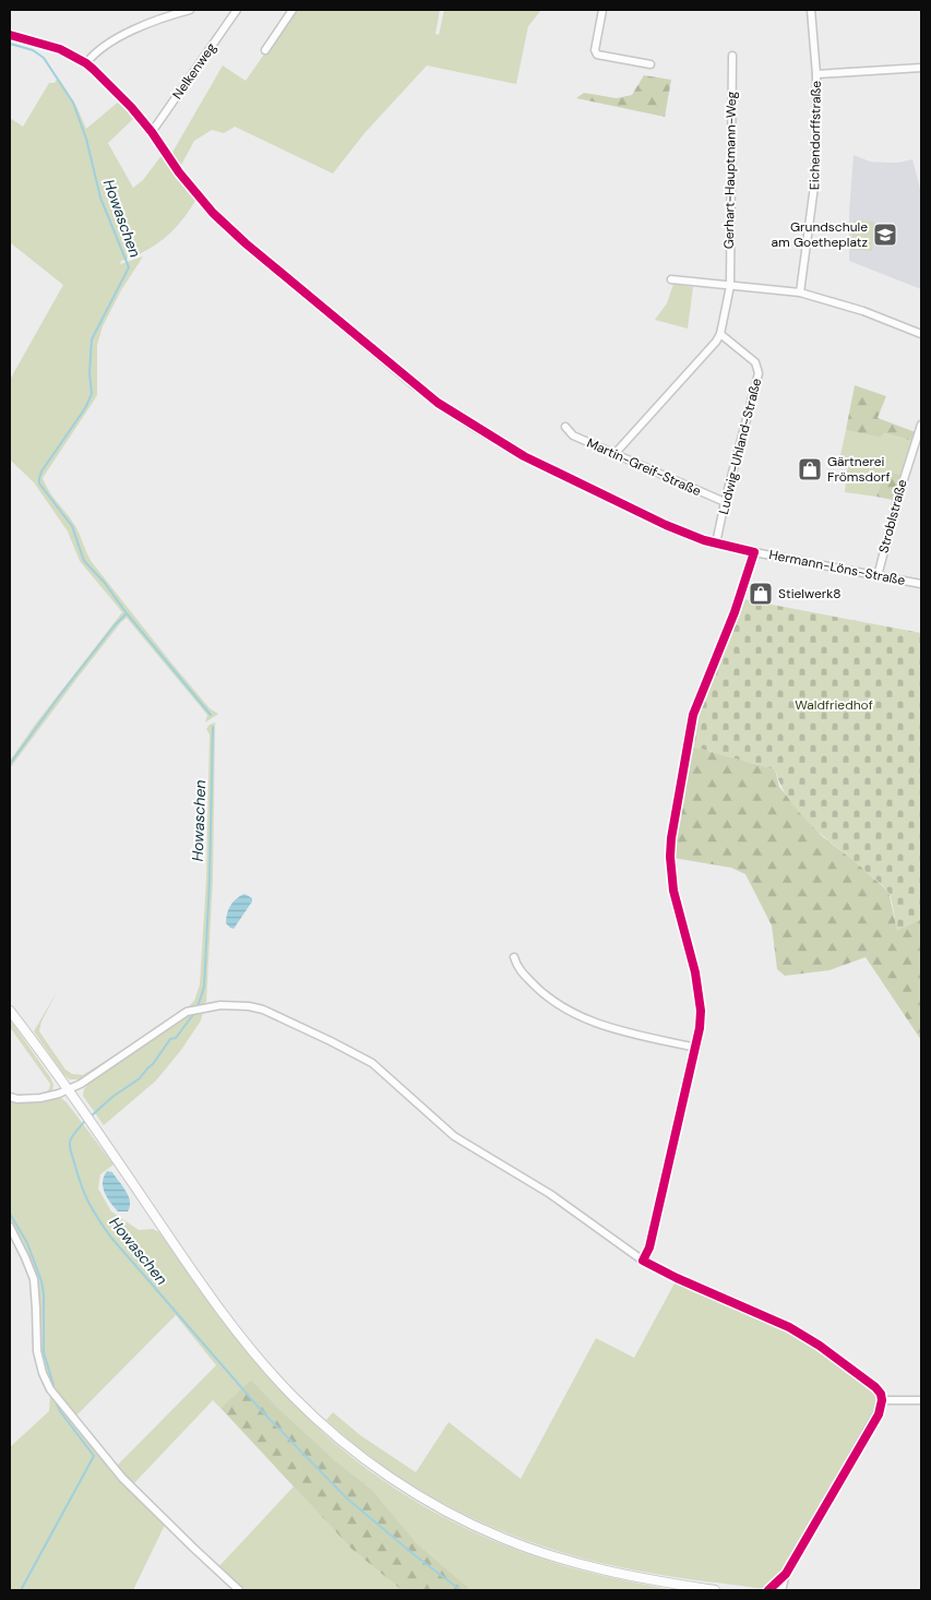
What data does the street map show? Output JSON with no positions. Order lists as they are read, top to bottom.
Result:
{
  "streets": {
    "street": [
      "Nelkenweg",
      "Eichendorffstraße",
      "Gerhart-Hauptmann-Weg",
      "Ludwig-Uhland-Straße",
      "Martin-Greif-Straße",
      "Stroblstraße",
      "Hermann-Löns-Straße"
    ]
  },
  "crossings": [
    ["Nelkenweg", "Hermann-Löns-Straße"],
    ["Gerhart-Hauptmann-Weg", "Ludwig-Uhland-Straße"],
    ["Ludwig-Uhland-Straße", "Martin-Greif-Straße"],
    ["Ludwig-Uhland-Straße", "Hermann-Löns-Straße"],
    ["Stroblstraße", "Hermann-Löns-Straße"]
  ],
  "water": ["Howaschen"],
  "parks": ["Waldfriedhof"],
  "places": {
    "school or university": ["Grundschule am Goetheplatz"],
    "shop": ["Gärtnerei Frömsdorf", "Stielwerk8"]
  }
}
